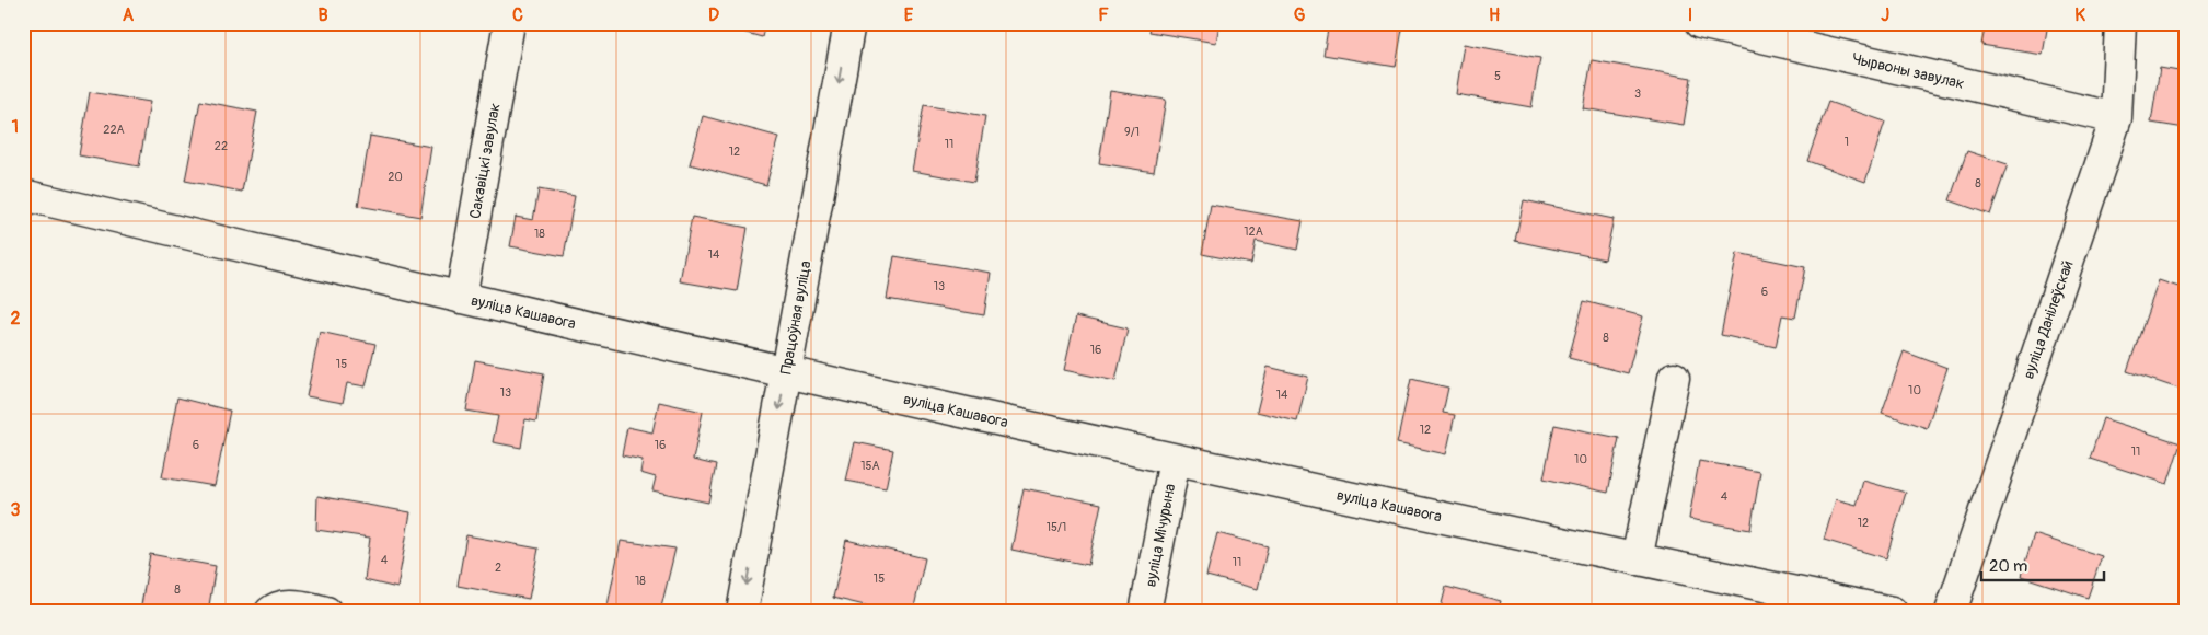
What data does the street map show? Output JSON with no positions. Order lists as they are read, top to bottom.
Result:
{
  "streets": {
    "street": [
      "Чырвоны завулак",
      "Сакавіцкі завулак",
      "вуліца Кашавога",
      "Працоўная вуліца",
      "вуліца Данілеўскай",
      "вуліца Мічурына"
    ]
  },
  "crossings": [
    ["Чырвоны завулак", "вуліца Данілеўскай"],
    ["Сакавіцкі завулак", "вуліца Кашавога"],
    ["вуліца Кашавога", "Працоўная вуліца"],
    ["вуліца Кашавога", "вуліца Мічурына"]
  ],
  "one_way": ["Працоўная вуліца"],
  "house_numbers": [
    "5",
    "3",
    "22А",
    "9/1",
    "1",
    "11",
    "22",
    "12",
    "20",
    "8",
    "12А",
    "18",
    "14",
    "13",
    "6",
    "8",
    "16",
    "15",
    "10",
    "13",
    "14",
    "12",
    "6",
    "16",
    "11",
    "10",
    "15А",
    "4",
    "12",
    "15/1",
    "4",
    "11",
    "2",
    "15",
    "18",
    "8"
  ],
  "scale_bar": "20 m",
  "grid": {
    "columns": [
      "A",
      "B",
      "C",
      "D",
      "E",
      "F",
      "G",
      "H",
      "I",
      "J",
      "K"
    ],
    "rows": ["1", "2", "3"]
  }
}
